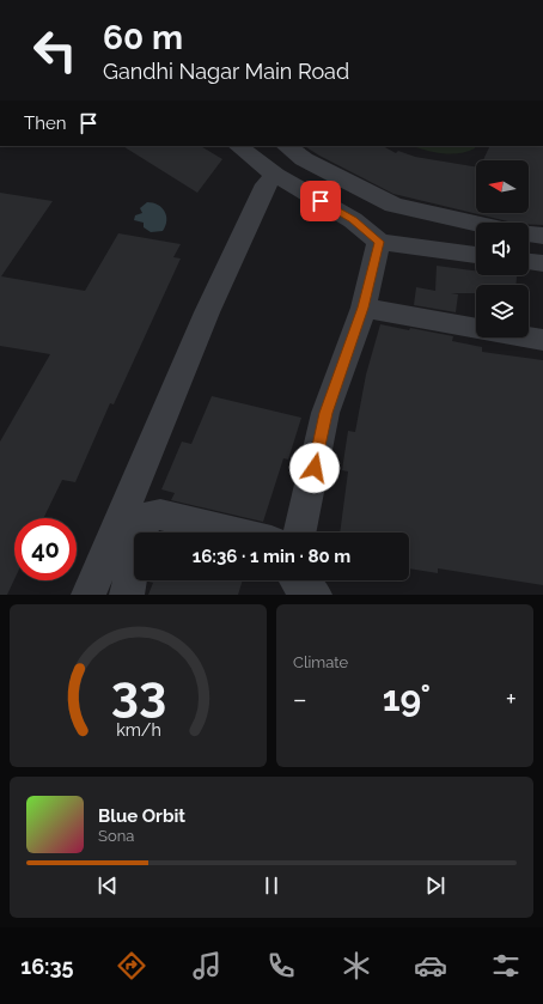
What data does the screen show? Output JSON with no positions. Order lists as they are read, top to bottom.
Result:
{
  "north": "left",
  "page": {
    "turn": ["60 m", "Gandhi Nagar Main Road"],
    "then": "Then",
    "limit": "40",
    "trip": "16:36 · 1 min · 80 m",
    "tile": "Climate",
    "heat": ["−", "19°", "+"],
    "song": ["Blue Orbit", "Sona"],
    "tabs": "16:35",
    "gauge": ["33", "km/h"]
  }
}
